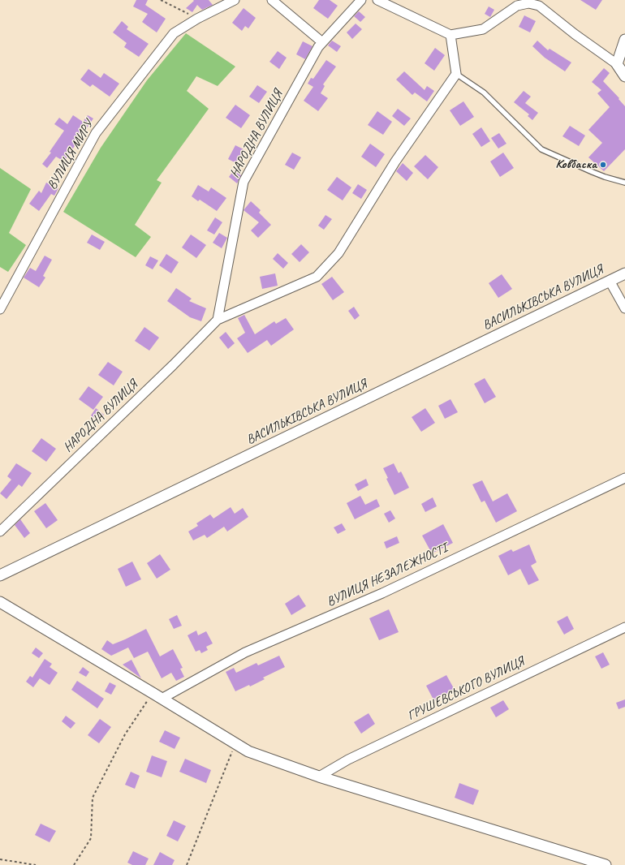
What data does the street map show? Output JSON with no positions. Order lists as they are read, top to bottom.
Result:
{
  "streets": {
    "street": [
      "НАРОДНА ВУЛИЦЯ",
      "ВУЛИЦЯ МИРУ",
      "ВАСИЛЬКІВСЬКА ВУЛИЦЯ",
      "ВУЛИЦЯ НЕЗАЛЕЖНОСТІ",
      "ГРУШЕВСЬКОГО ВУЛИЦЯ"
    ]
  },
  "places": ["Ковбаска"]
}
